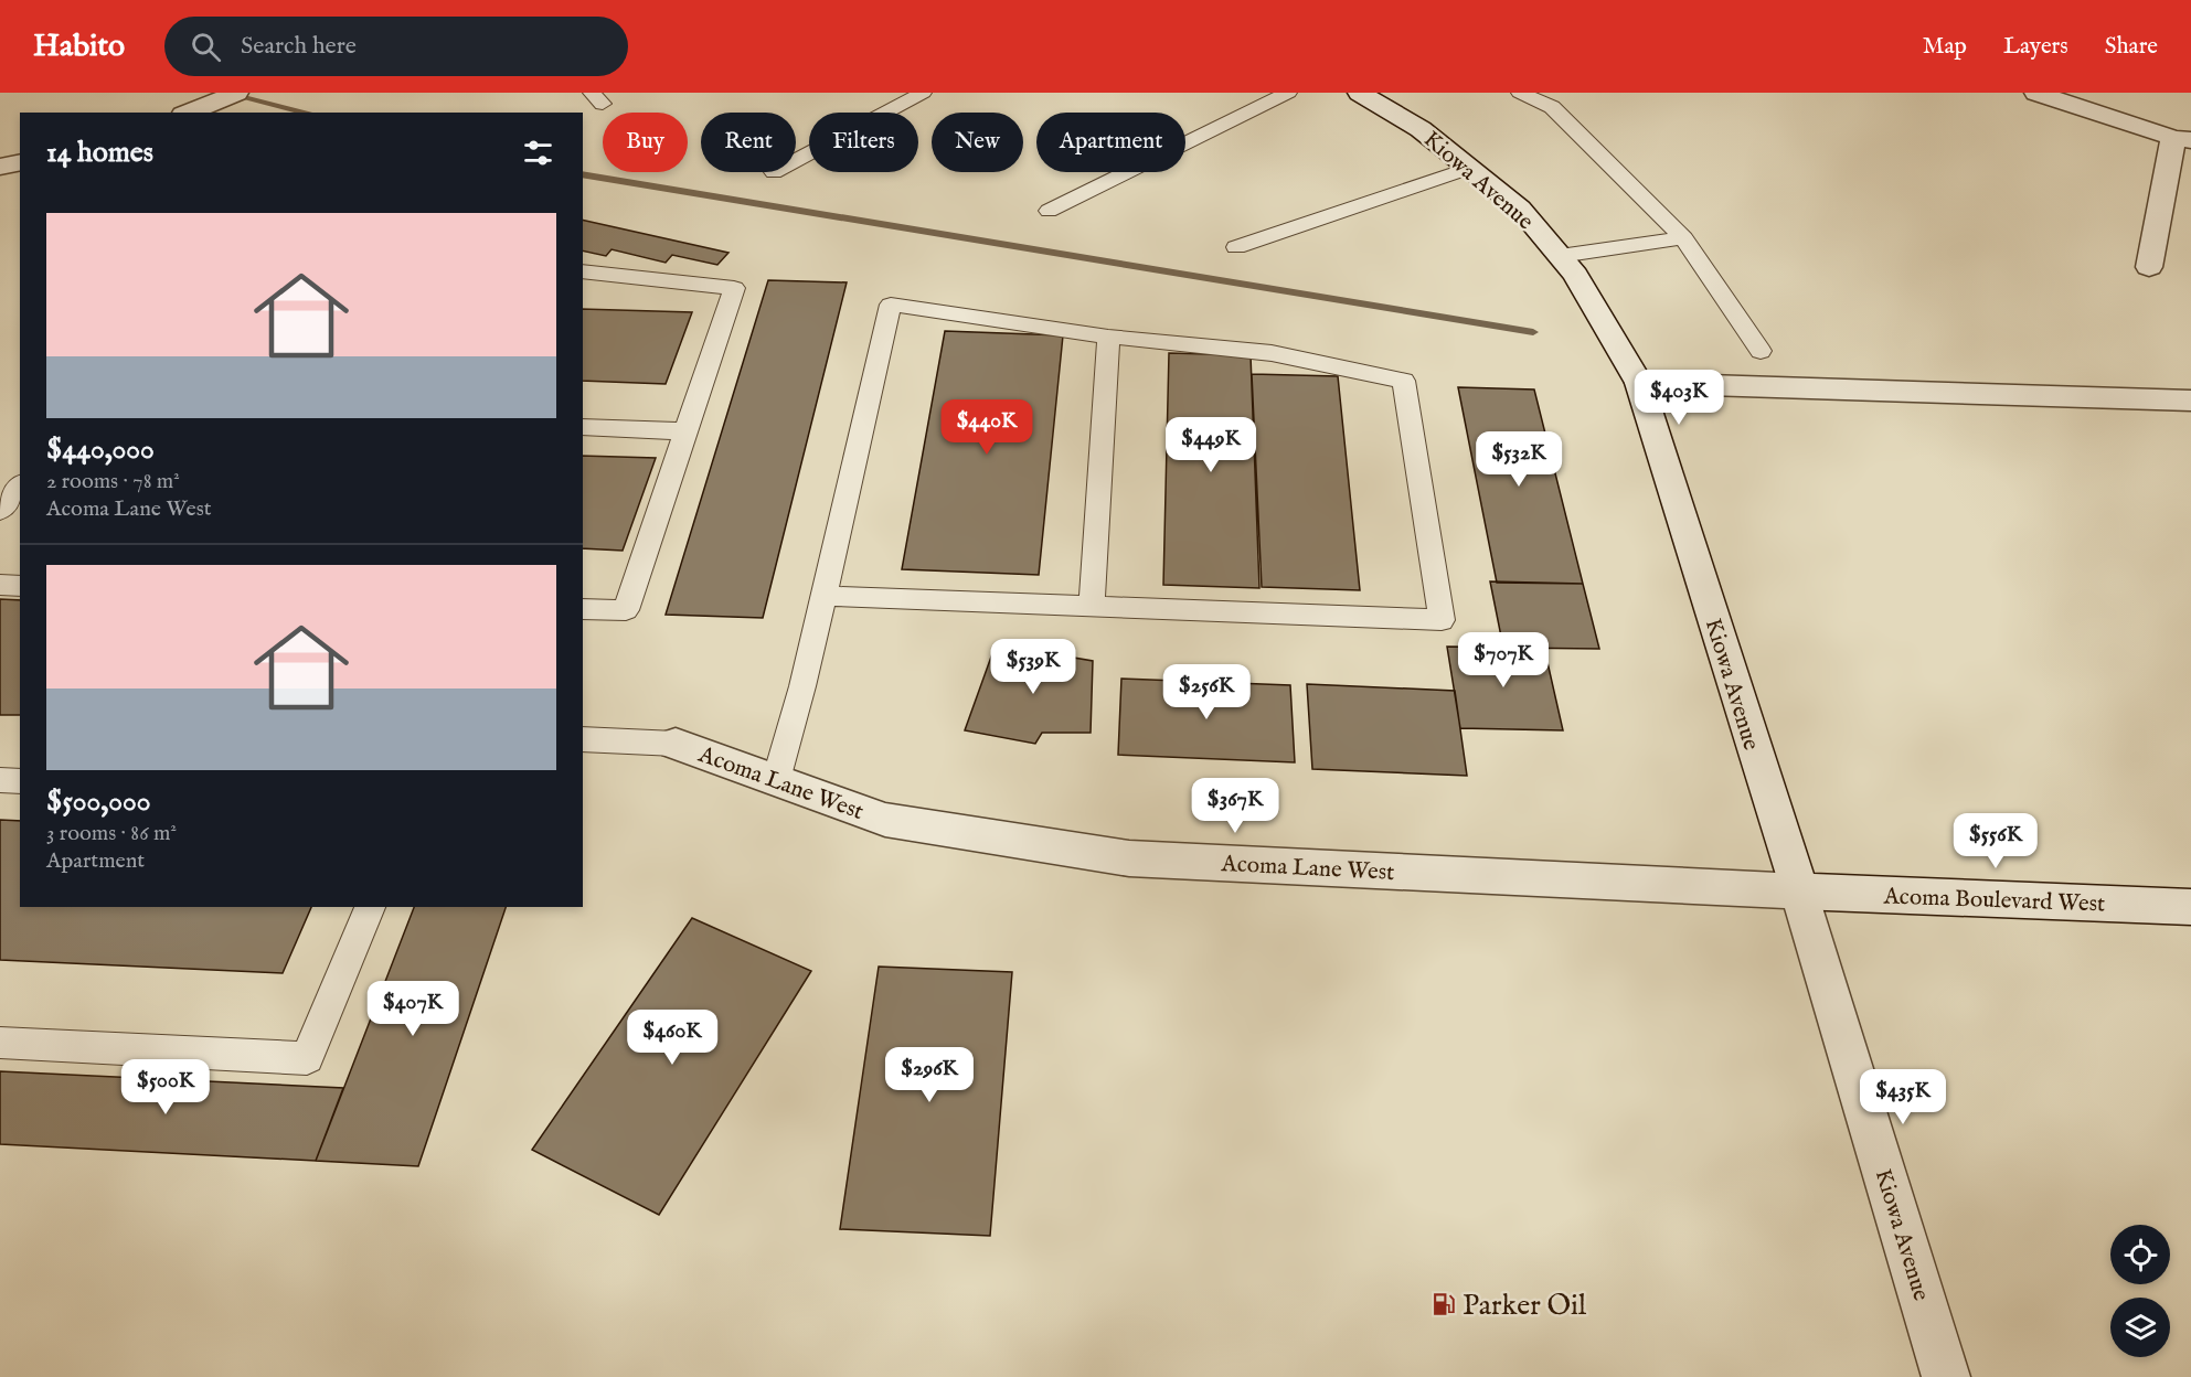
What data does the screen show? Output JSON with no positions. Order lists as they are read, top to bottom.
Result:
{
  "streets": {
    "street": ["Kiowa Avenue", "Acoma Lane West", "Acoma Boulevard West"]
  },
  "crossings": [
    ["Kiowa Avenue", "Acoma Lane West"],
    ["Kiowa Avenue", "Acoma Boulevard West"],
    ["Acoma Lane West", "Acoma Boulevard West"]
  ],
  "places": {
    "fuel station": ["Parker Oil"]
  },
  "page": {
    "header": "Habito",
    "search": "Search here",
    "nav": ["Map", "Layers", "Share"],
    "chip": [
      "Buy",
      "Rent",
      "Filters",
      "New",
      "Apartment"
    ],
    "heading": "14 homes",
    "list": [
      {
        "name": "$440,000",
        "note": "2 rooms · 78 m² · Acoma Lane West"
      },
      {
        "name": "$500,000",
        "note": "3 rooms · 86 m² · Apartment"
      }
    ],
    "price": [
      "$403K",
      "$440K",
      "$449K",
      "$532K",
      "$707K",
      "$539K",
      "$256K",
      "$367K",
      "$556K",
      "$407K",
      "$460K",
      "$296K",
      "$500K",
      "$435K"
    ]
  }
}
